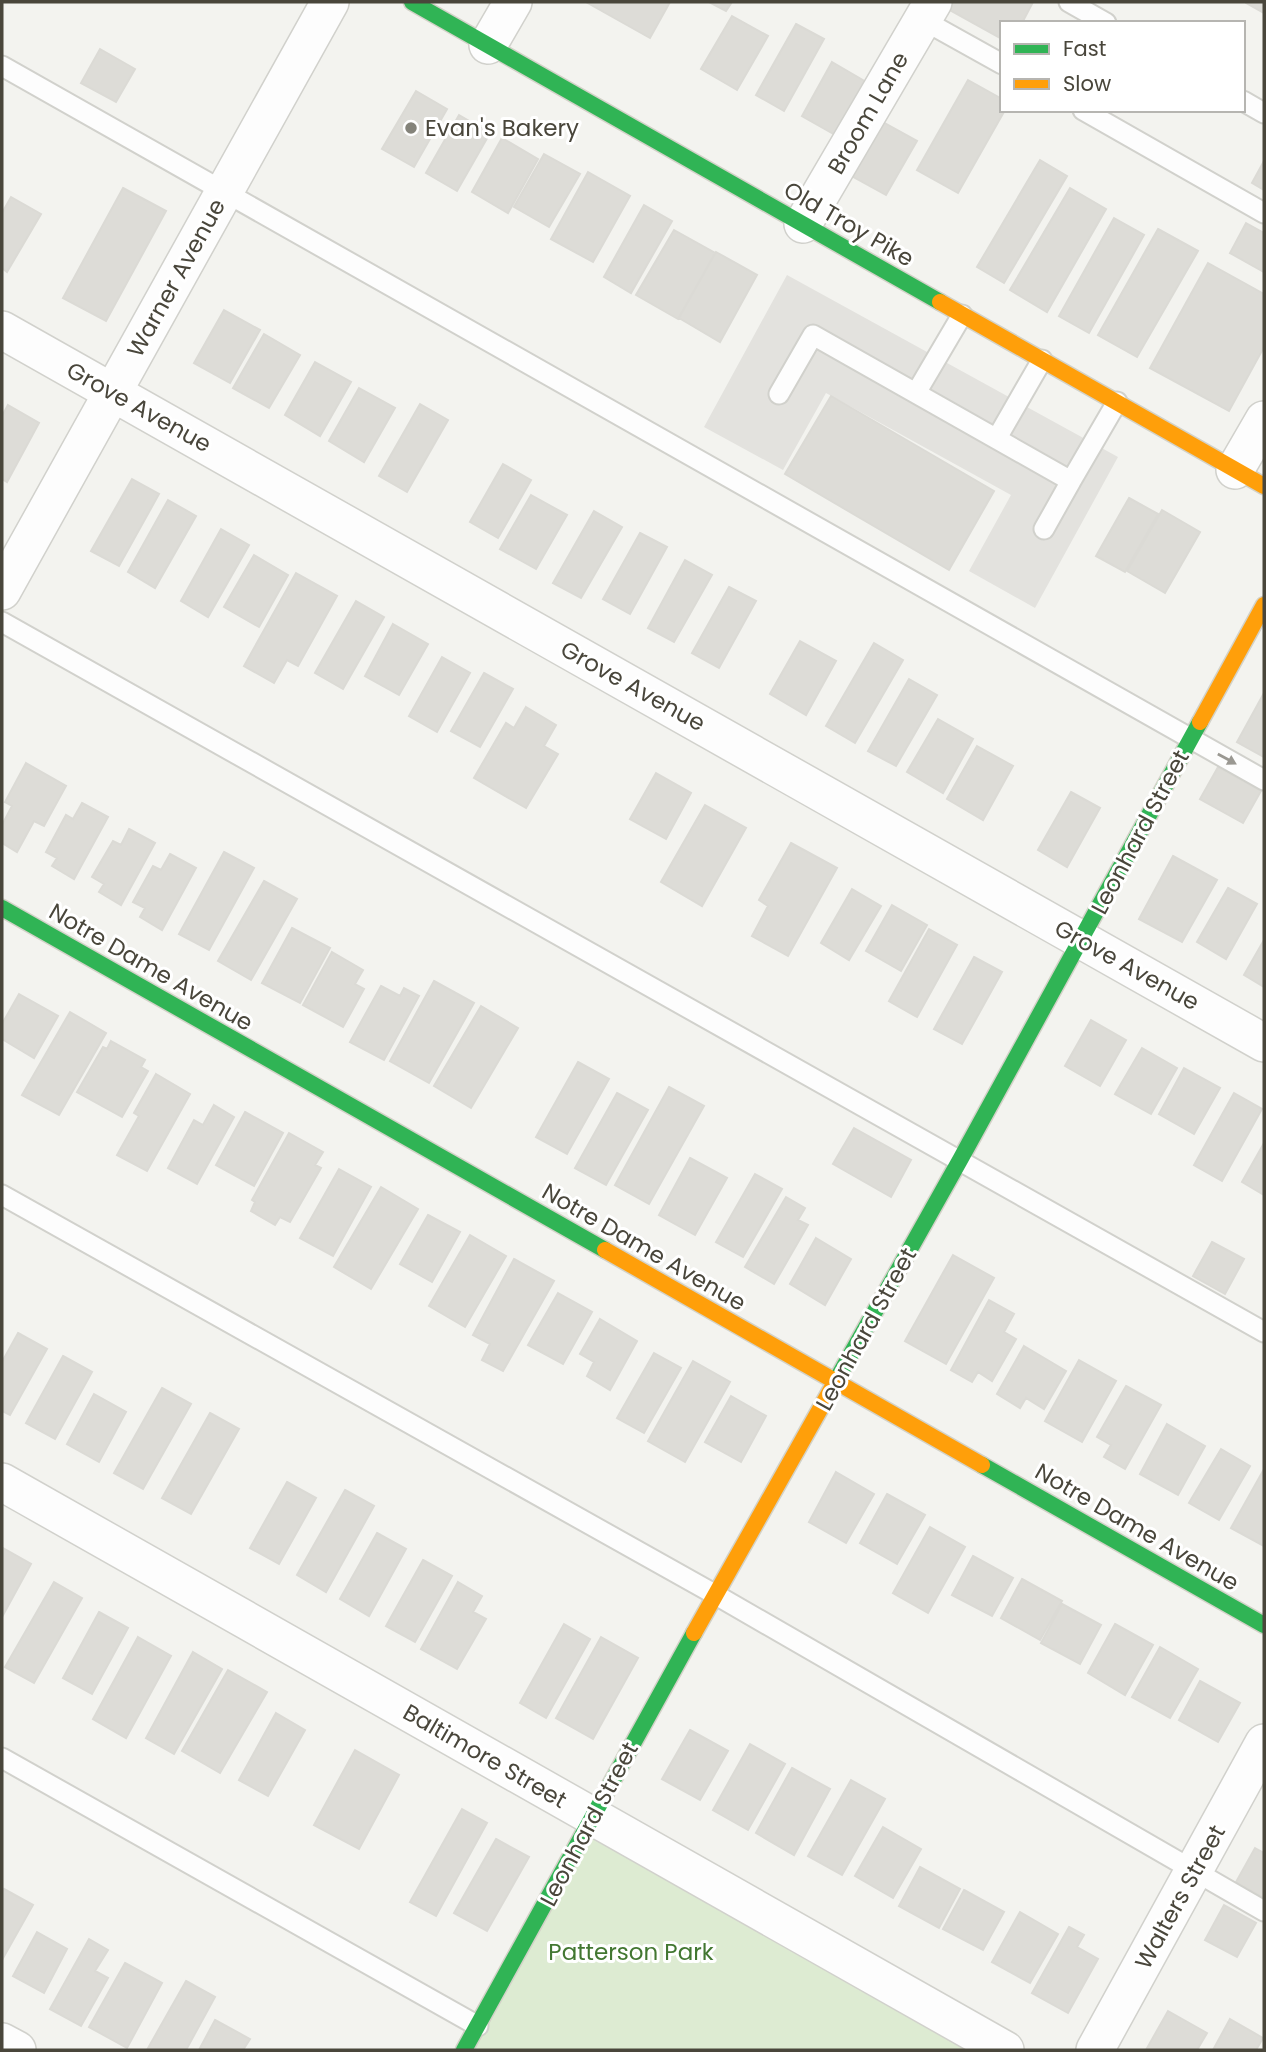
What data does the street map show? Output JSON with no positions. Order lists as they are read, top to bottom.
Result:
{
  "streets": {
    "street": [
      "Broom Lane",
      "Old Troy Pike",
      "Warner Avenue",
      "Grove Avenue",
      "Leonhard Street",
      "Notre Dame Avenue",
      "Baltimore Street",
      "Walters Street"
    ]
  },
  "crossings": [
    ["Broom Lane", "Old Troy Pike"],
    ["Warner Avenue", "Grove Avenue"],
    ["Grove Avenue", "Leonhard Street"],
    ["Leonhard Street", "Notre Dame Avenue"],
    ["Leonhard Street", "Baltimore Street"]
  ],
  "parks": ["Patterson Park"],
  "places": ["Evan's Bakery"],
  "legend": ["Fast", "Slow"]
}
